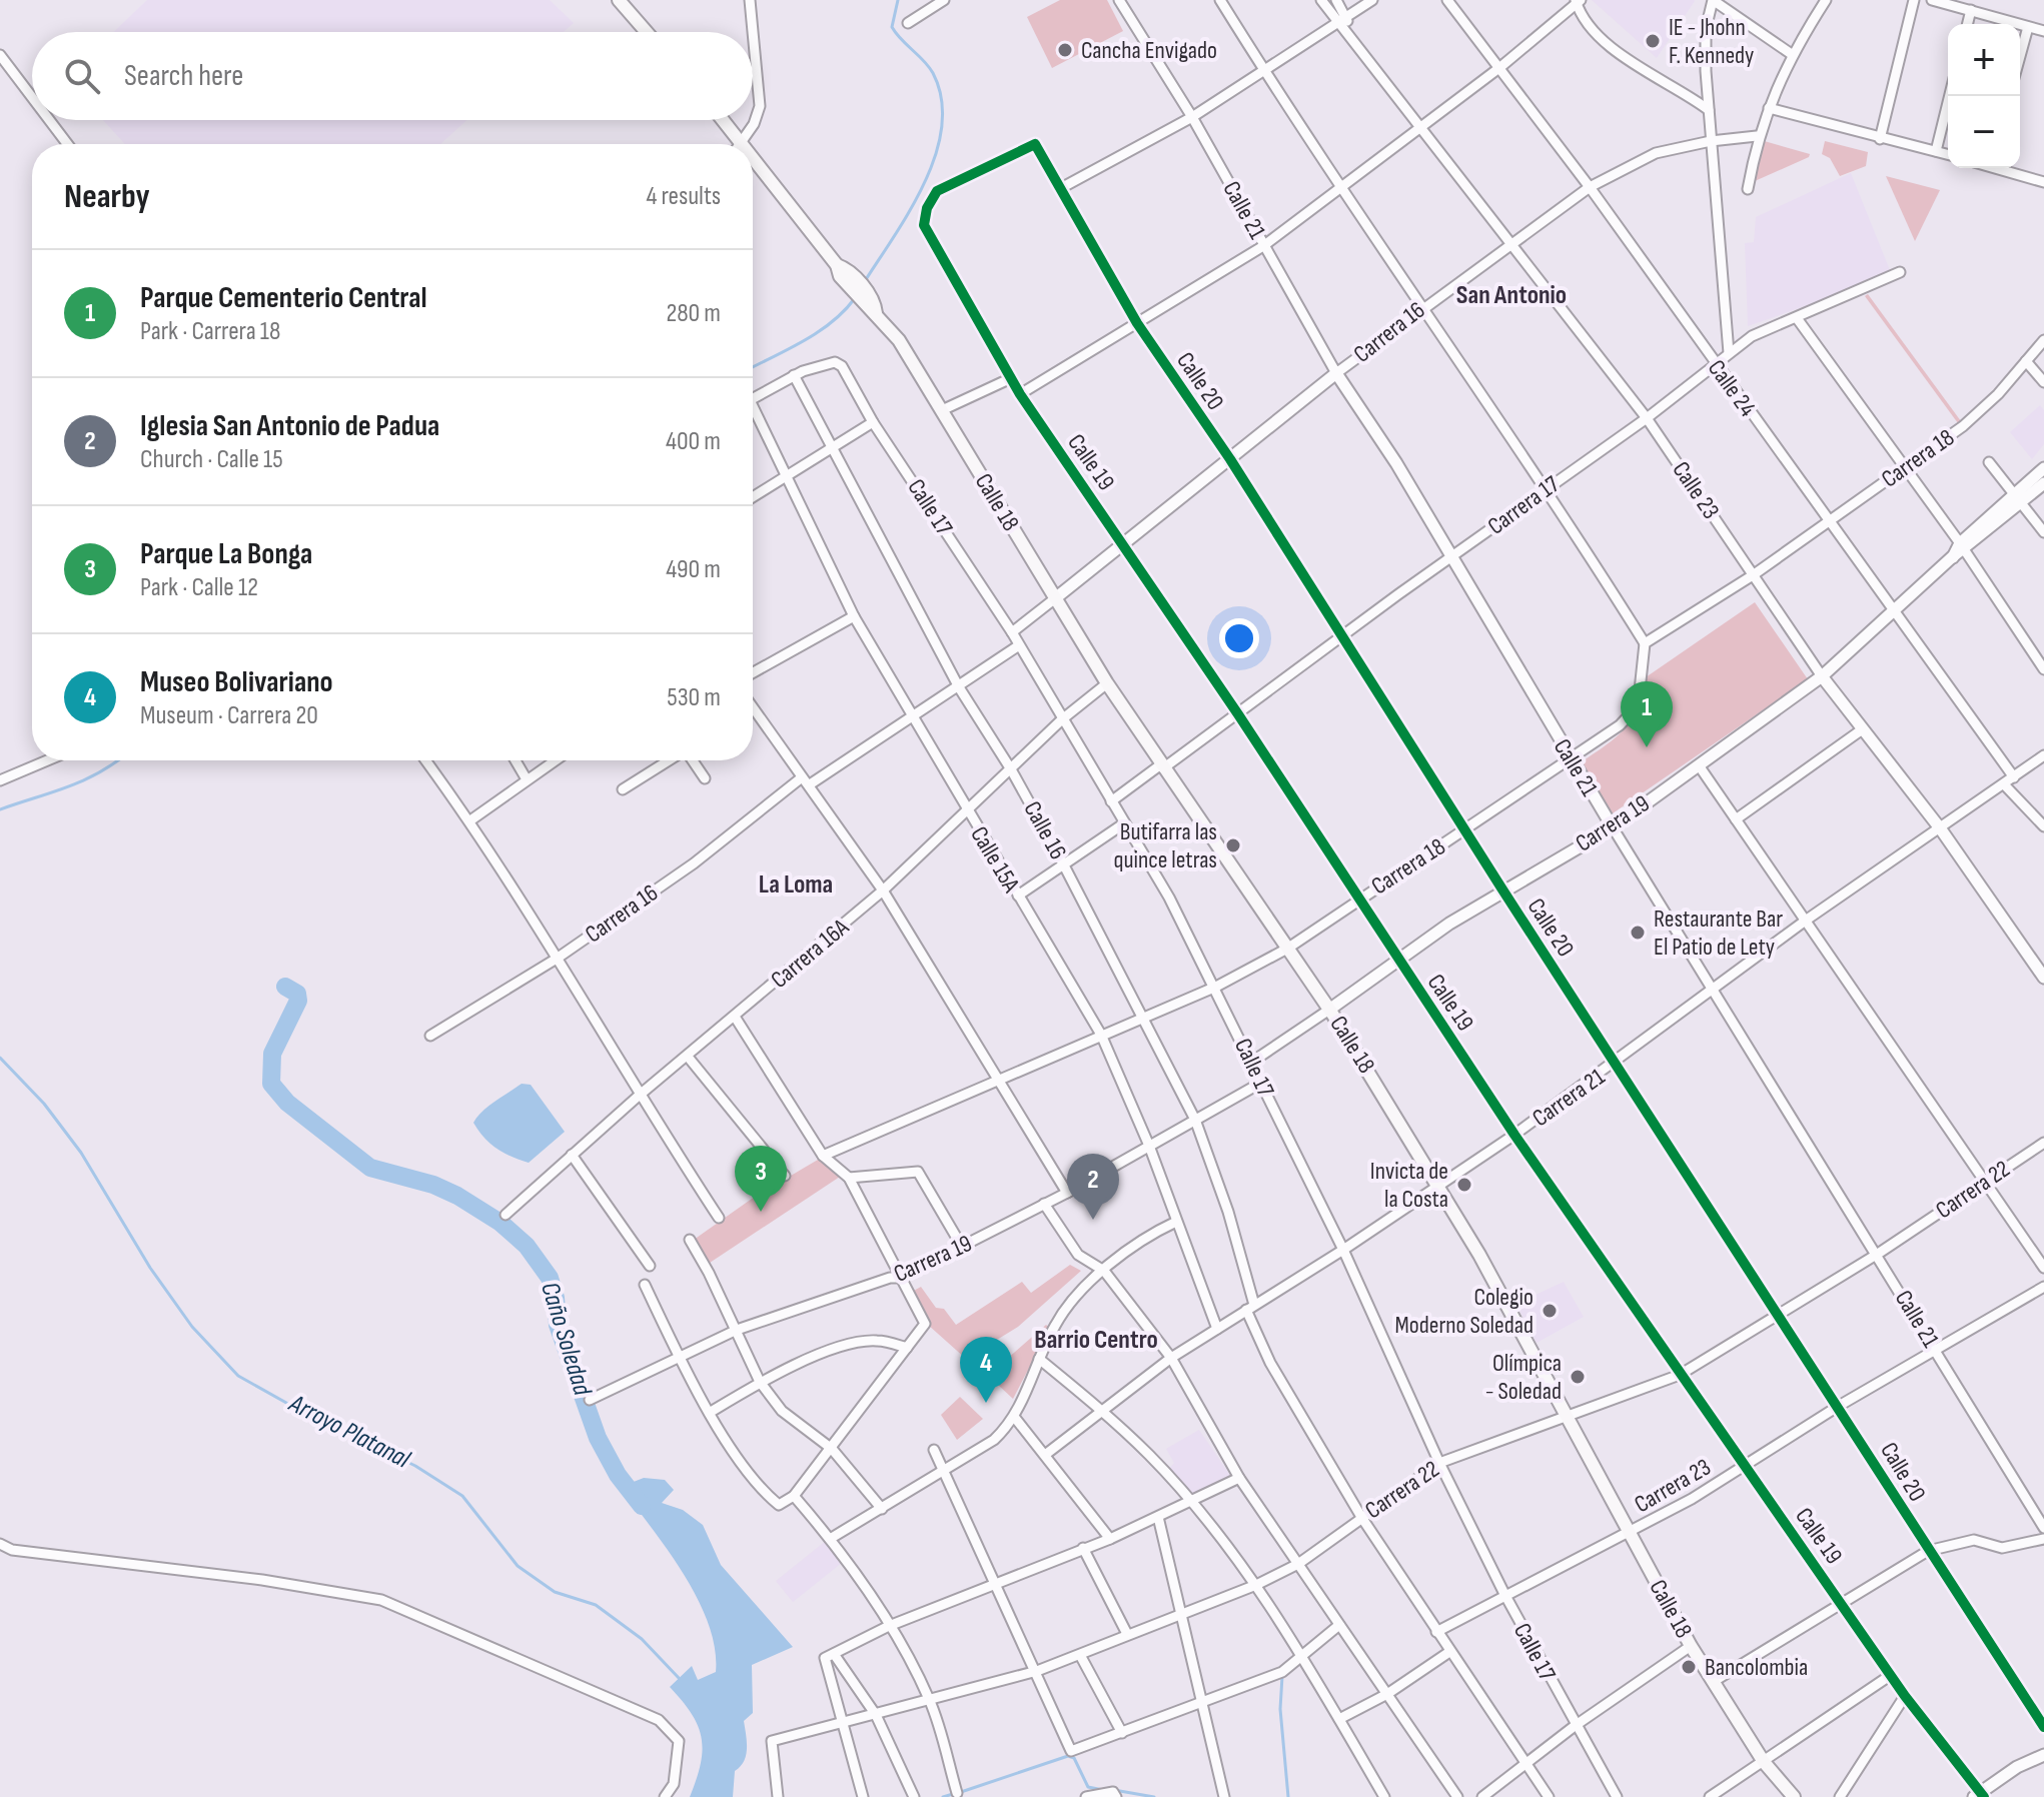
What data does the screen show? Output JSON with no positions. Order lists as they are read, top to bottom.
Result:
{
  "streets": {
    "main road": ["Calle 18"],
    "street": [
      "Calle 21",
      "Carrera 16",
      "Calle 20",
      "Calle 24",
      "Carrera 18",
      "Calle 19",
      "Calle 23",
      "Carrera 17",
      "Calle 17",
      "Carrera 19",
      "Calle 16",
      "Calle 15A",
      "Carrera 16A",
      "Carrera 21",
      "Carrera 22",
      "Carrera 23"
    ]
  },
  "crossings": [
    ["Calle 21", "Carrera 16"],
    ["Calle 21", "Carrera 18"],
    ["Calle 21", "Carrera 17"],
    ["Calle 21", "Carrera 19"],
    ["Calle 21", "Carrera 21"],
    ["Calle 21", "Carrera 22"],
    ["Calle 21", "Carrera 23"],
    ["Carrera 16", "Calle 20"],
    ["Carrera 16", "Calle 24"],
    ["Carrera 16", "Calle 19"],
    ["Carrera 16", "Calle 23"],
    ["Carrera 16", "Calle 18"],
    ["Carrera 16", "Calle 17"],
    ["Calle 20", "Carrera 18"],
    ["Calle 20", "Calle 19"],
    ["Calle 20", "Carrera 17"],
    ["Calle 20", "Carrera 19"],
    ["Calle 20", "Carrera 21"],
    ["Calle 20", "Carrera 22"],
    ["Calle 20", "Carrera 23"],
    ["Calle 24", "Carrera 18"],
    ["Calle 24", "Carrera 17"],
    ["Calle 24", "Carrera 19"],
    ["Calle 24", "Carrera 21"],
    ["Carrera 18", "Calle 19"],
    ["Carrera 18", "Calle 23"],
    ["Carrera 18", "Calle 18"],
    ["Carrera 18", "Calle 17"],
    ["Carrera 18", "Calle 16"],
    ["Carrera 18", "Calle 15A"],
    ["Calle 19", "Carrera 17"],
    ["Calle 19", "Carrera 19"],
    ["Calle 19", "Carrera 21"],
    ["Calle 19", "Carrera 22"],
    ["Calle 19", "Carrera 23"],
    ["Calle 23", "Carrera 17"],
    ["Calle 23", "Carrera 19"],
    ["Calle 23", "Carrera 21"],
    ["Calle 18", "Carrera 17"],
    ["Calle 18", "Carrera 19"],
    ["Calle 18", "Carrera 16A"],
    ["Calle 18", "Carrera 21"],
    ["Calle 18", "Carrera 22"],
    ["Calle 18", "Carrera 23"],
    ["Carrera 17", "Calle 17"],
    ["Calle 17", "Carrera 19"],
    ["Calle 17", "Calle 16"],
    ["Calle 17", "Calle 15A"],
    ["Calle 17", "Carrera 16A"],
    ["Calle 17", "Carrera 21"],
    ["Calle 17", "Carrera 22"],
    ["Calle 17", "Carrera 23"],
    ["Carrera 19", "Calle 16"],
    ["Carrera 19", "Calle 15A"],
    ["Calle 16", "Calle 15A"],
    ["Calle 16", "Carrera 16A"],
    ["Calle 16", "Carrera 21"],
    ["Calle 16", "Carrera 22"],
    ["Calle 16", "Carrera 23"],
    ["Calle 15A", "Carrera 16A"],
    ["Calle 15A", "Carrera 21"]
  ],
  "districts": ["San Antonio", "La Loma", "Barrio Centro"],
  "water": ["Caño Soledad", "Arroyo Platanal"],
  "places": [
    "IE - Jhohn F. Kennedy",
    "Cancha Envigado",
    "Butifarra las quince letras",
    "Restaurante Bar El Patio de Lety",
    "Invicta de la Costa",
    "Colegio Moderno Soledad",
    "Olímpica - Soledad",
    "Bancolombia"
  ],
  "page": {
    "map_buttons": ["+", "−"],
    "search": "Search here",
    "heading": ["Nearby", "4 results"],
    "list": [
      {
        "mark": "1",
        "name": "Parque Cementerio Central",
        "note": "Park · Carrera 18",
        "value": "280 m"
      },
      {
        "mark": "2",
        "name": "Iglesia San Antonio de Padua",
        "note": "Church · Calle 15",
        "value": "400 m"
      },
      {
        "mark": "3",
        "name": "Parque La Bonga",
        "note": "Park · Calle 12",
        "value": "490 m"
      },
      {
        "mark": "4",
        "name": "Museo Bolivariano",
        "note": "Museum · Carrera 20",
        "value": "530 m"
      }
    ],
    "pins": [
      "1",
      "3",
      "2",
      "4"
    ]
  }
}
